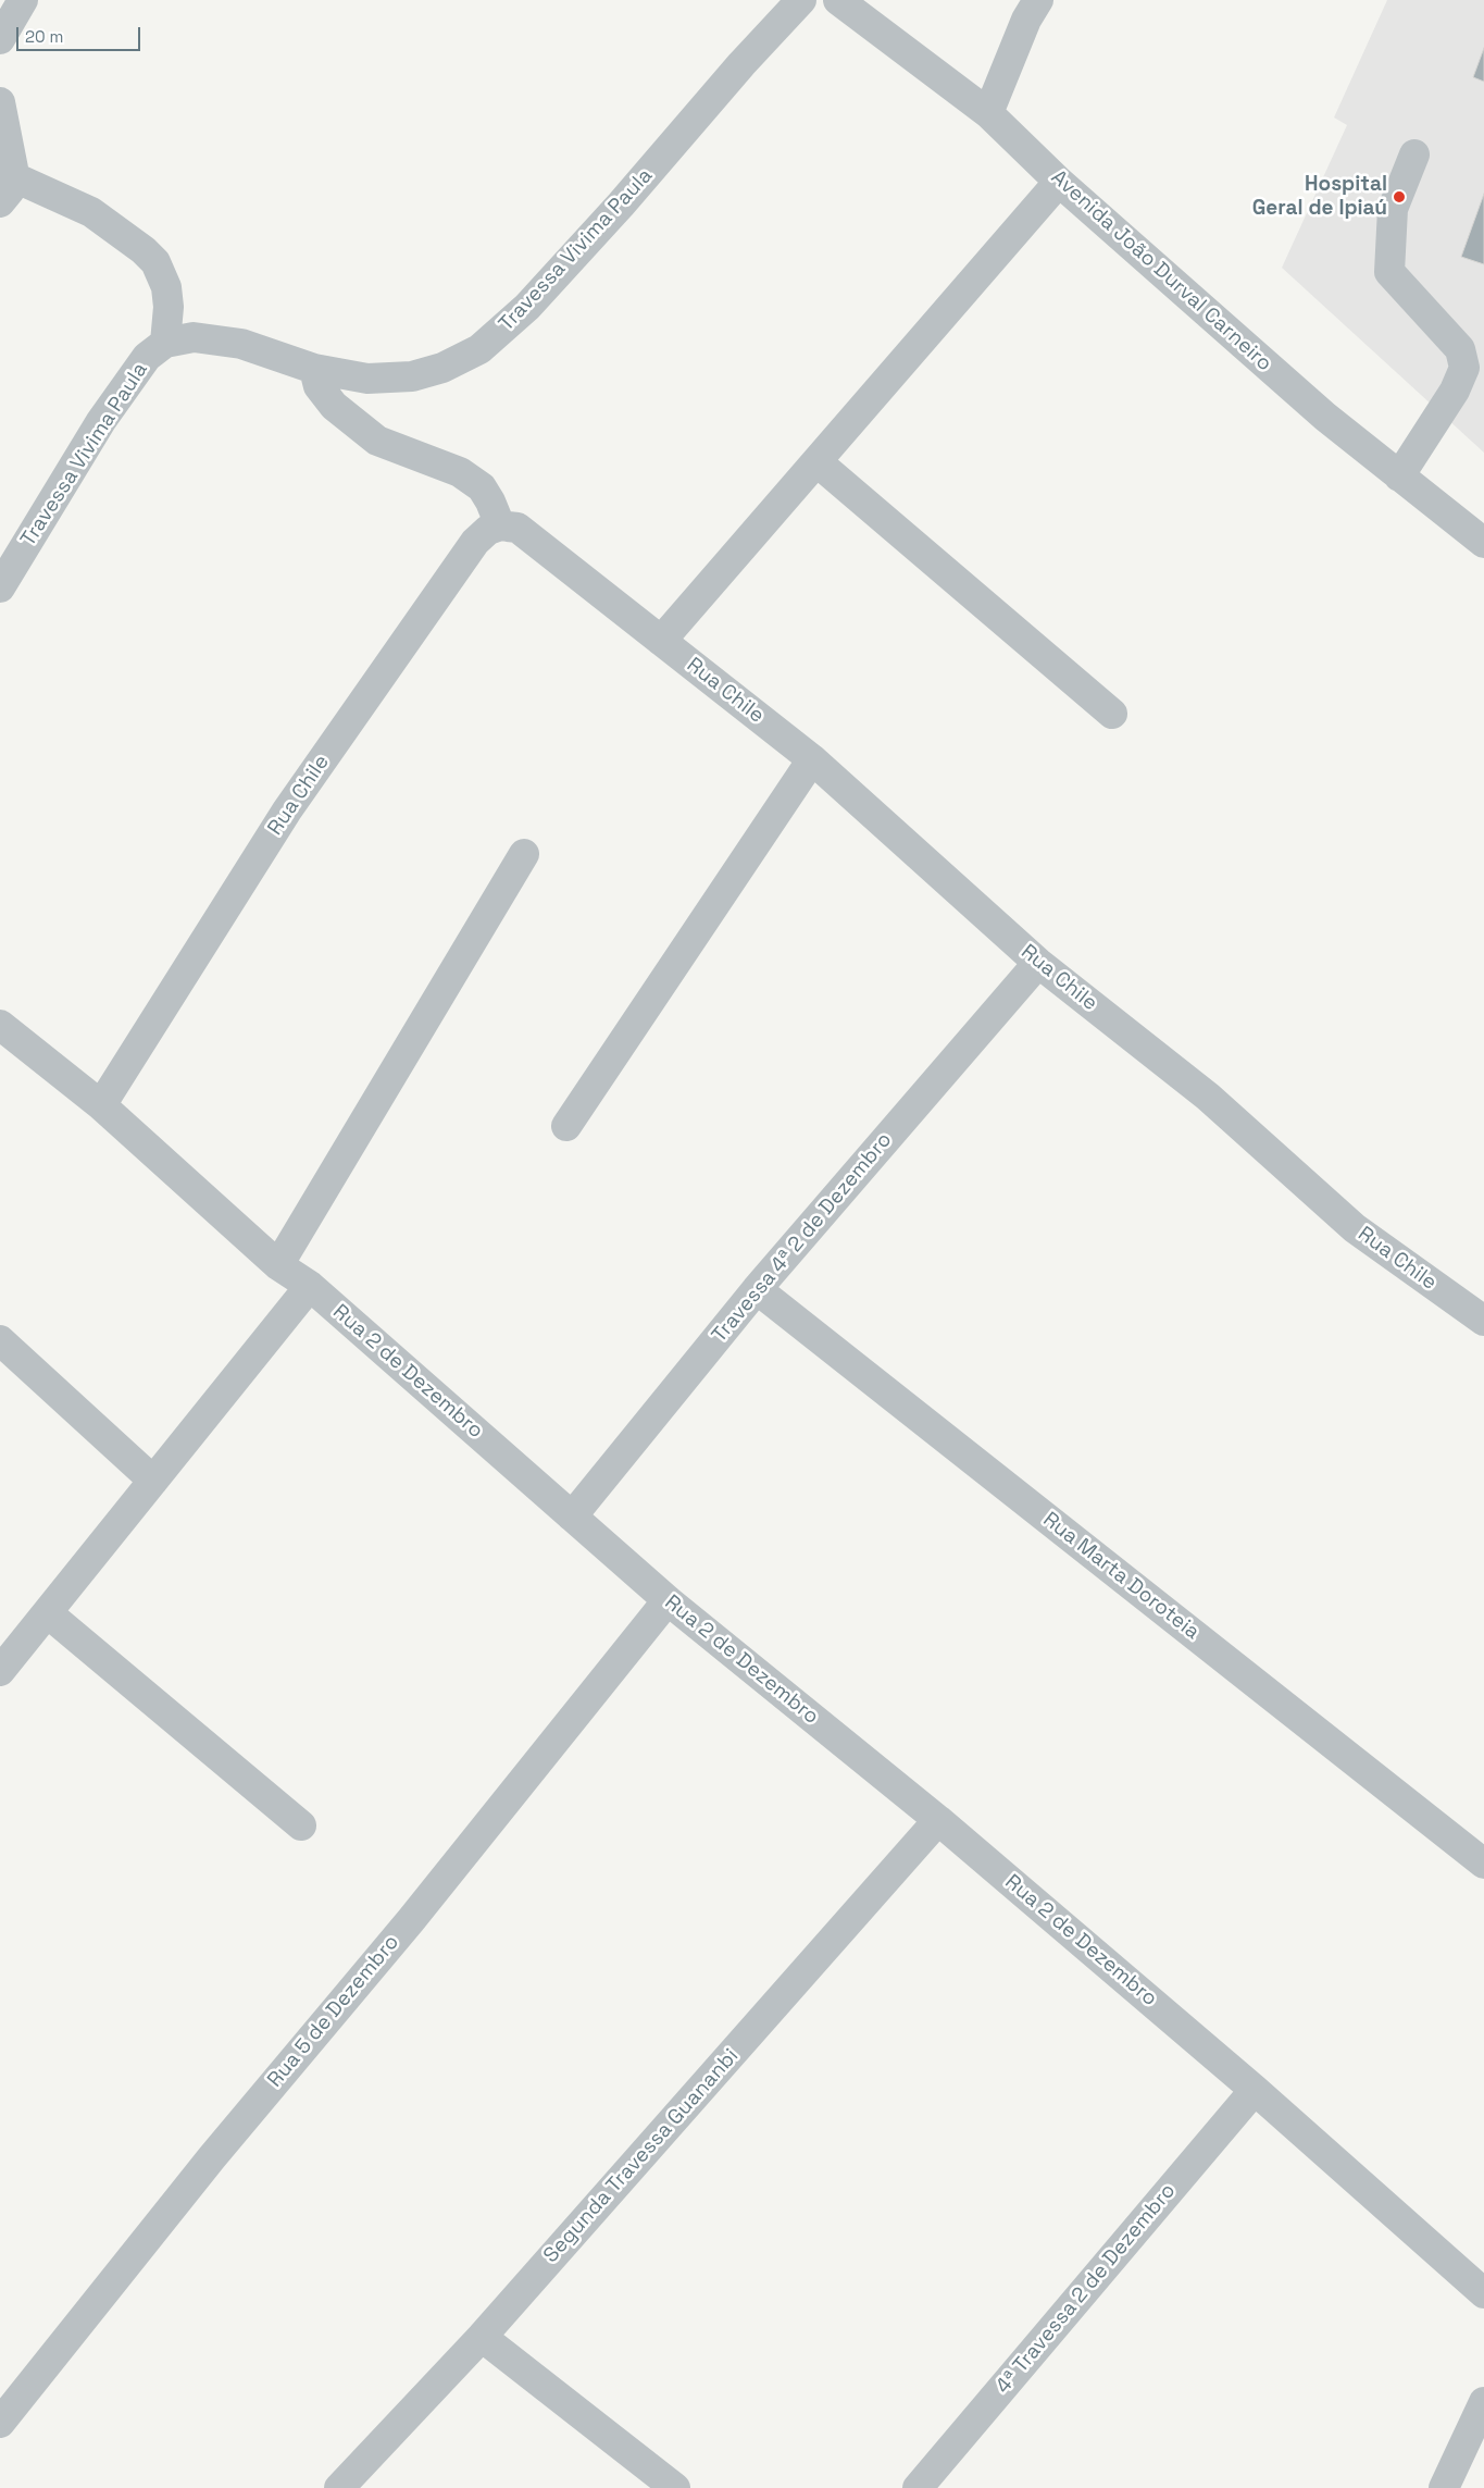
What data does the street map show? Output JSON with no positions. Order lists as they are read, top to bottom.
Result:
{
  "streets": {
    "street": [
      "Travessa Vivima Paula",
      "Avenida João Durval Carneiro",
      "Rua Chile",
      "Travessa 4ª 2 de Dezembro",
      "Rua 2 de Dezembro",
      "Rua Marta Doroteia",
      "Rua 5 de Dezembro",
      "Segunda Travessa Guananbi",
      "4ª Travessa 2 de Dezembro"
    ]
  },
  "crossings": [
    ["Rua Chile", "Travessa 4ª 2 de Dezembro"],
    ["Rua Chile", "Rua 2 de Dezembro"],
    ["Travessa 4ª 2 de Dezembro", "Rua 2 de Dezembro"],
    ["Travessa 4ª 2 de Dezembro", "Rua Marta Doroteia"],
    ["Rua 2 de Dezembro", "Rua 5 de Dezembro"],
    ["Rua 2 de Dezembro", "Segunda Travessa Guananbi"],
    ["Rua 2 de Dezembro", "4ª Travessa 2 de Dezembro"]
  ],
  "places": ["Hospital Geral de Ipiaú"],
  "scale_bar": "20 m"
}
